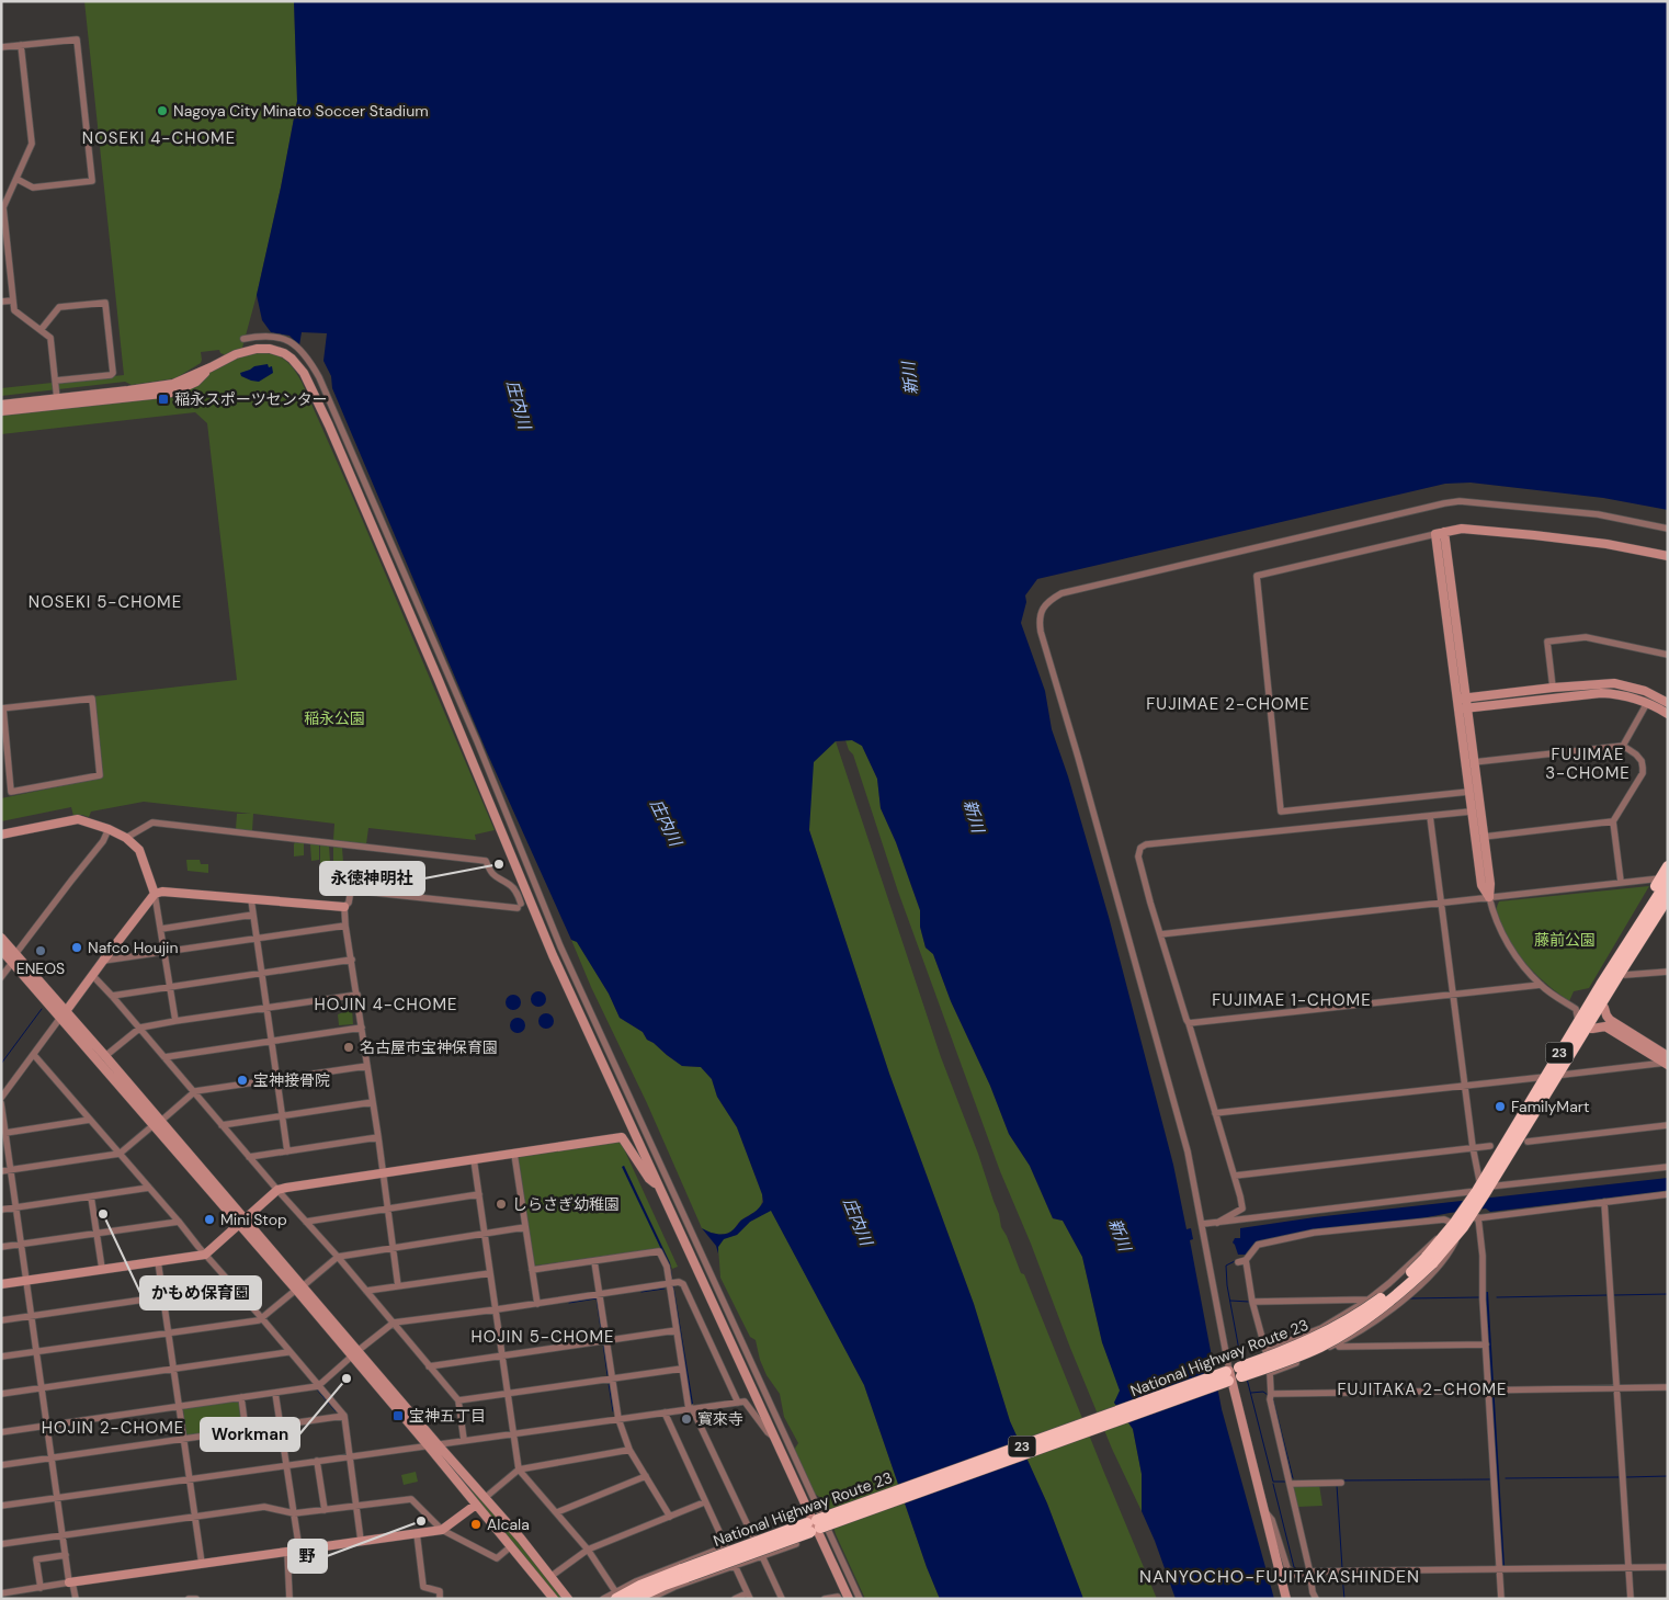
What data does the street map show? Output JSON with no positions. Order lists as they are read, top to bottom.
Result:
{
  "streets": {
    "highway": ["23", "National Highway Route 23"]
  },
  "districts": [
    "NOSEKI 4-CHOME",
    "NOSEKI 5-CHOME",
    "FUJIMAE 2-CHOME",
    "FUJIMAE 3-CHOME",
    "FUJIMAE 1-CHOME",
    "HOJIN 4-CHOME",
    "HOJIN 5-CHOME",
    "FUJITAKA 2-CHOME",
    "HOJIN 2-CHOME",
    "NANYOCHO-FUJITAKASHINDEN"
  ],
  "water": ["新川", "庄内川"],
  "parks": ["稲永公園", "藤前公園"],
  "places": {
    "other": [
      "Nagoya City Minato Soccer Stadium",
      "永徳神明社",
      "Nafco Houjin",
      "ENEOS",
      "名古屋市宝神保育園",
      "宝神接骨院",
      "FamilyMart",
      "しらさぎ幼稚園",
      "かもめ保育園",
      "Mini Stop",
      "Workman",
      "寳來寺",
      "野",
      "Alcala"
    ],
    "transit": ["稲永スポーツセンター", "宝神五丁目"]
  }
}
